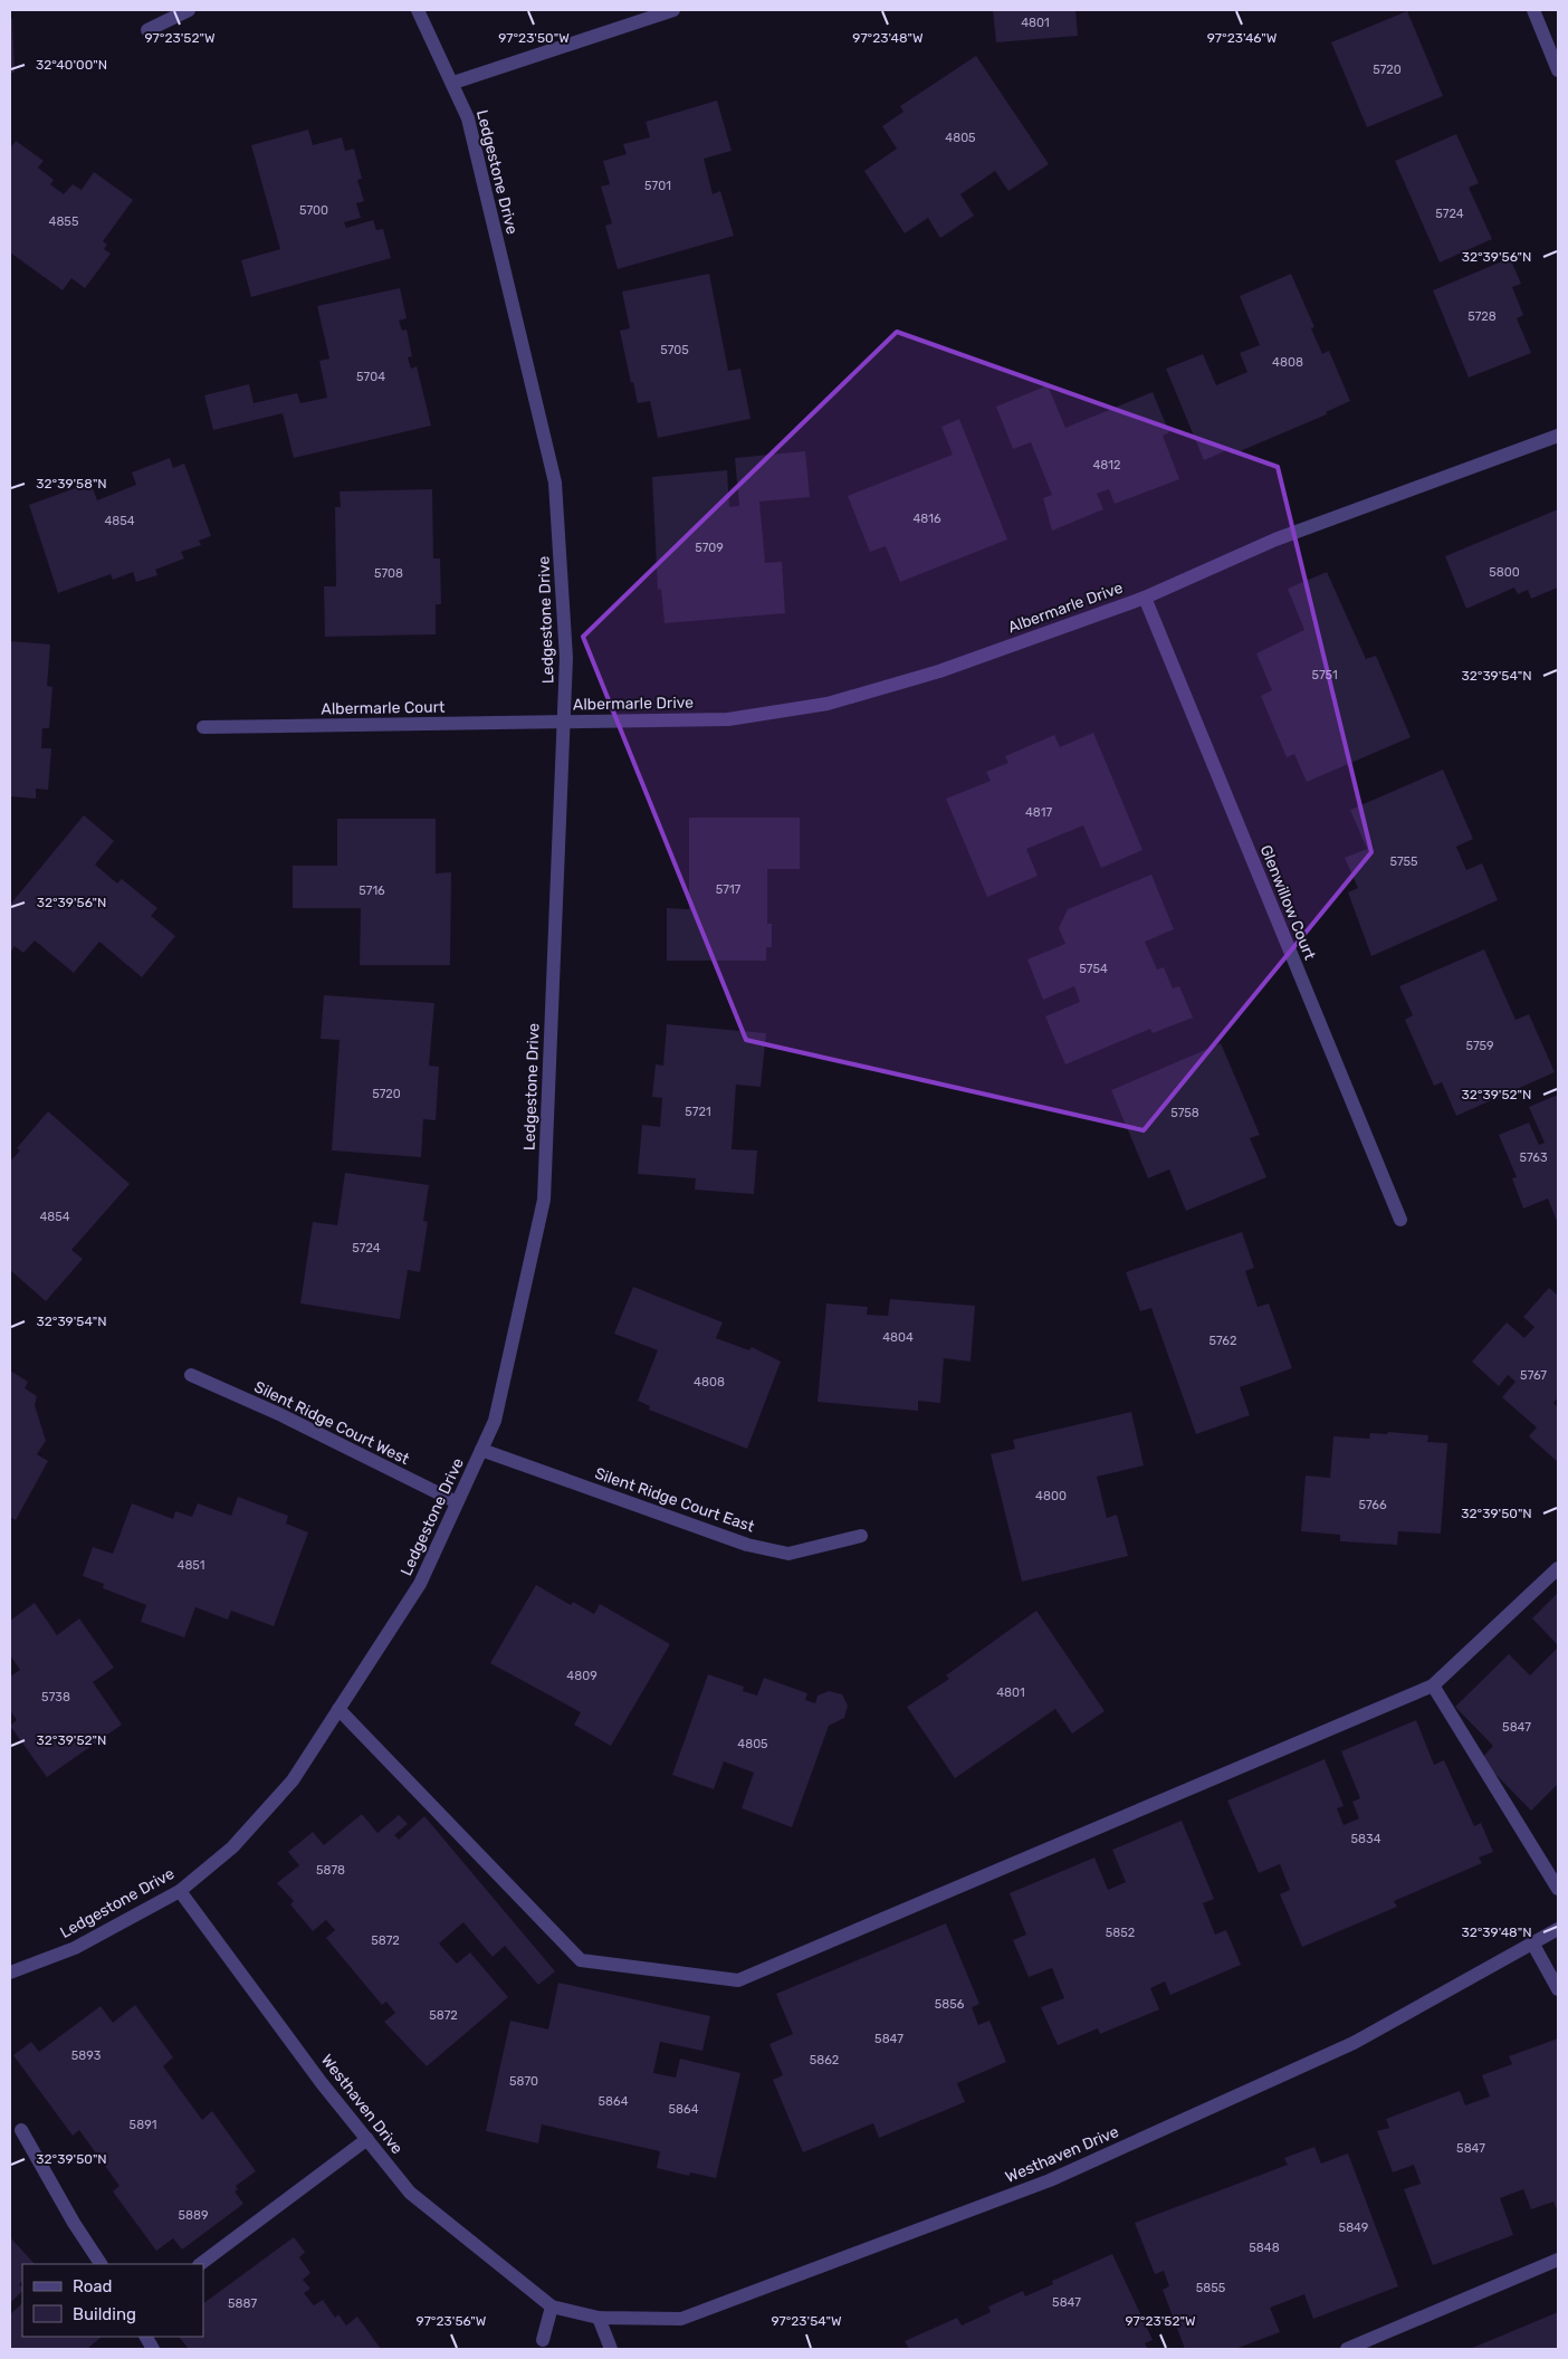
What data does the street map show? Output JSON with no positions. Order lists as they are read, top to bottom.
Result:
{
  "streets": {
    "street": [
      "Ledgestone Drive",
      "Albermarle Drive",
      "Albermarle Court",
      "Glenwillow Court",
      "Silent Ridge Court West",
      "Silent Ridge Court East",
      "Westhaven Drive"
    ]
  },
  "crossings": [
    ["Ledgestone Drive", "Albermarle Drive"],
    ["Ledgestone Drive", "Albermarle Court"],
    ["Ledgestone Drive", "Silent Ridge Court West"],
    ["Ledgestone Drive", "Silent Ridge Court East"],
    ["Ledgestone Drive", "Westhaven Drive"],
    ["Albermarle Drive", "Albermarle Court"],
    ["Albermarle Drive", "Glenwillow Court"]
  ],
  "house_numbers": [
    "4801",
    "5720",
    "4805",
    "5701",
    "5700",
    "5724",
    "4855",
    "5728",
    "5705",
    "4808",
    "5704",
    "4812",
    "4816",
    "4854",
    "5709",
    "5800",
    "5708",
    "5751",
    "4817",
    "5755",
    "5717",
    "5716",
    "5754",
    "5759",
    "5720",
    "5721",
    "5758",
    "5763",
    "4854",
    "5724",
    "4804",
    "5762",
    "5767",
    "4808",
    "4800",
    "5766",
    "4851",
    "4809",
    "4801",
    "5738",
    "5847",
    "4805",
    "5834",
    "5878",
    "5852",
    "5872",
    "5856",
    "5872",
    "5847",
    "5893",
    "5862",
    "5870",
    "5864",
    "5864",
    "5891",
    "5847",
    "5889",
    "5849",
    "5848",
    "5855",
    "5847",
    "5887"
  ],
  "legend": ["Road", "Building"],
  "coordinates": [
    "97°23'52\"W",
    "97°23'50\"W",
    "97°23'48\"W",
    "97°23'46\"W",
    "32°40'00\"N",
    "32°39'56\"N",
    "32°39'58\"N",
    "32°39'54\"N",
    "32°39'52\"N",
    "32°39'50\"N",
    "32°39'48\"N",
    "97°23'56\"W",
    "97°23'54\"W"
  ]
}
